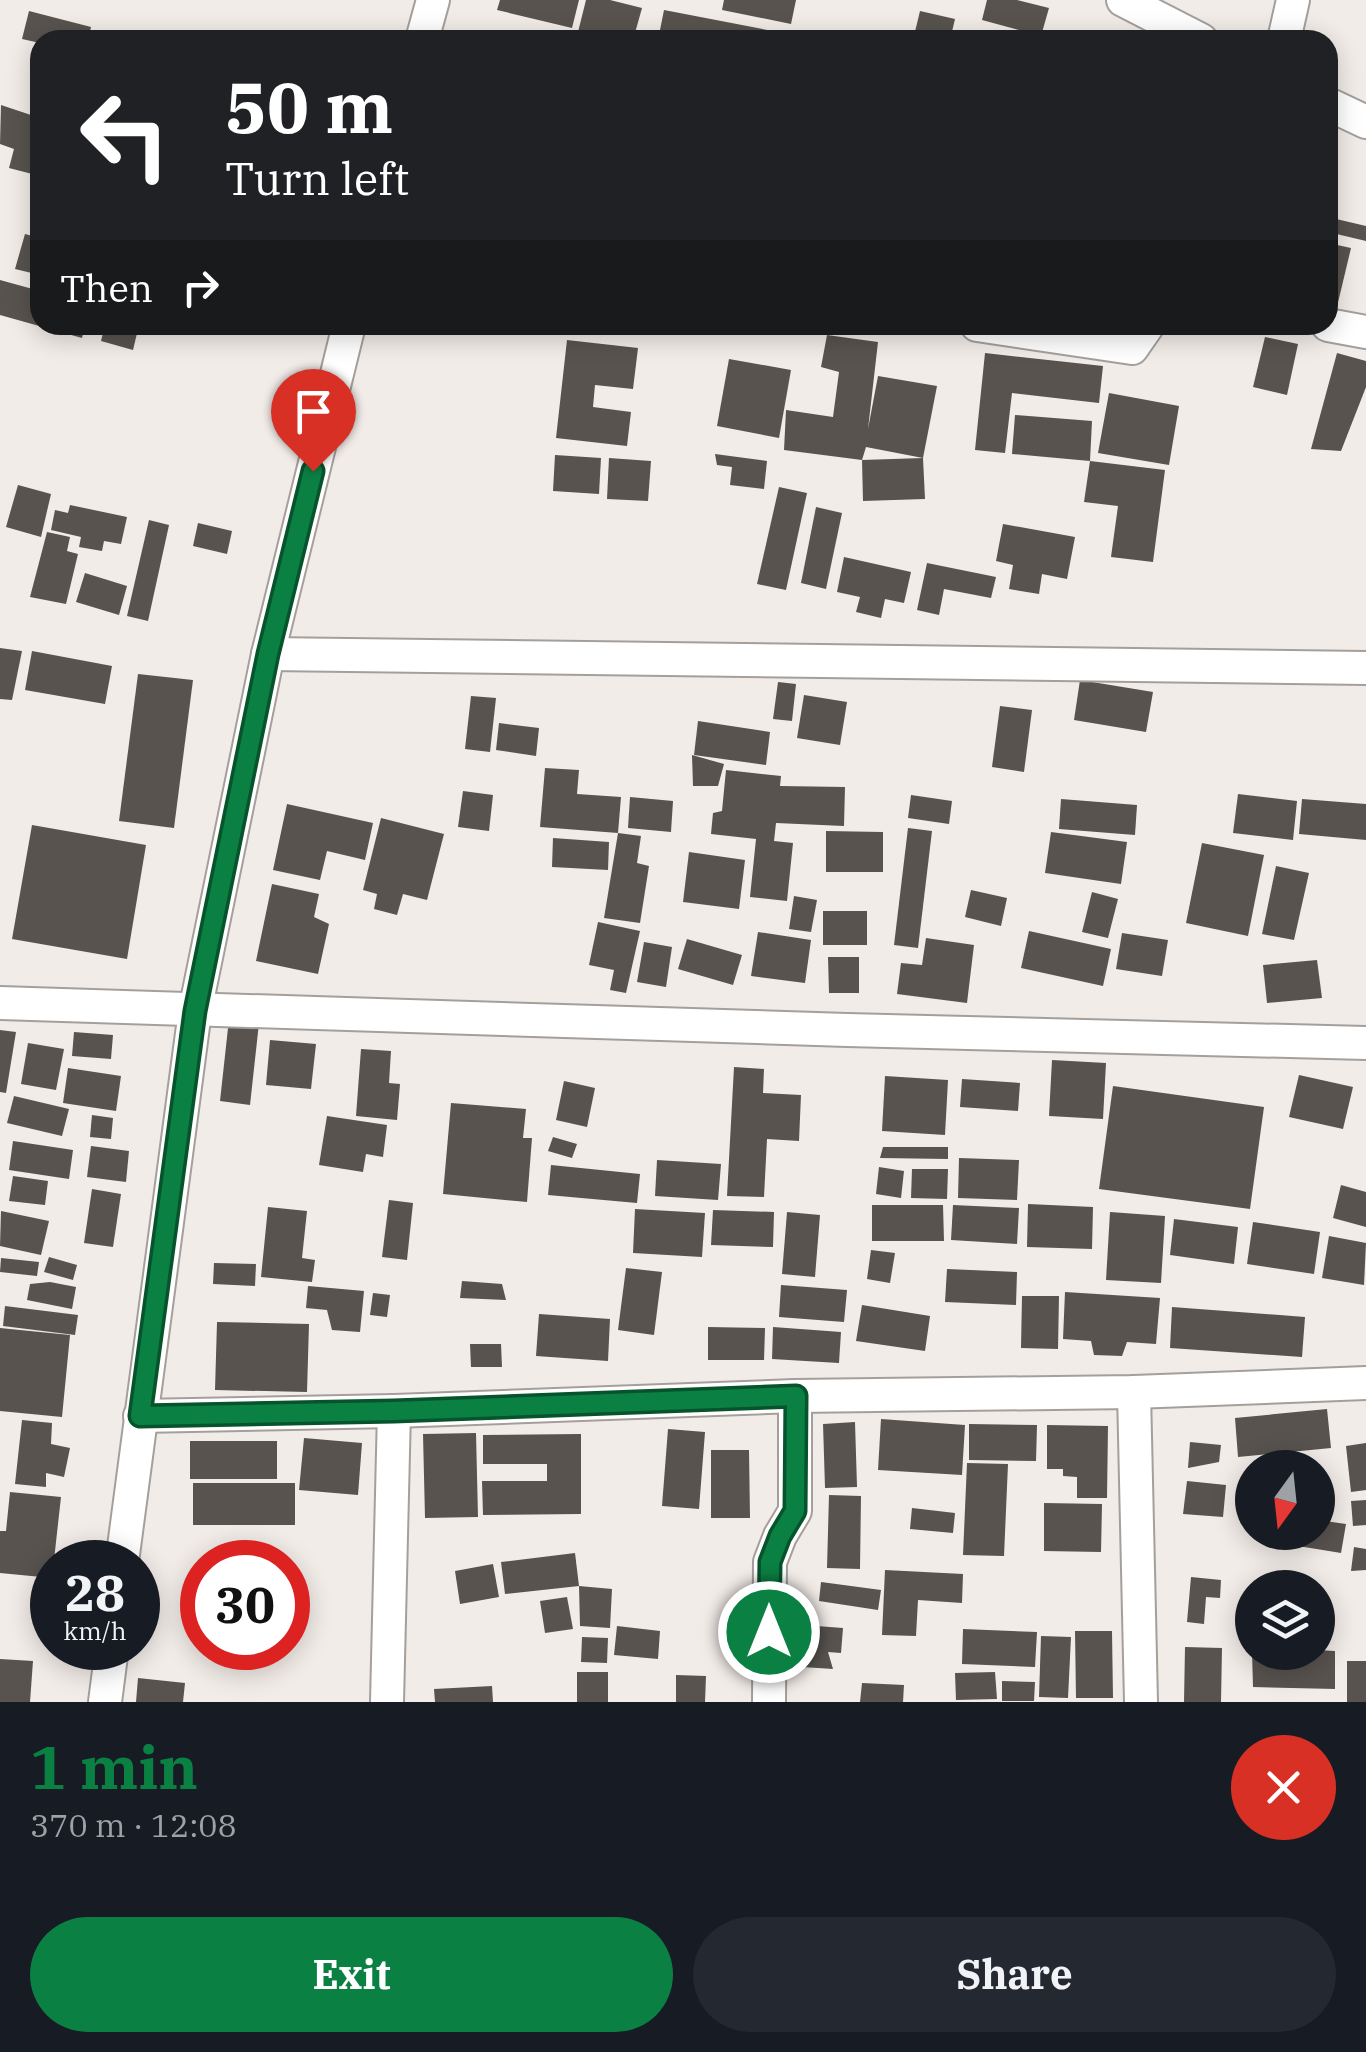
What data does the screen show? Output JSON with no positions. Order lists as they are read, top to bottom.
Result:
{
  "north": "bottom",
  "page": {
    "turn": ["50 m", "Turn left"],
    "then": "Then",
    "speed": "28 km/h",
    "limit": "30",
    "heading": ["1 min", "370 m · 12:08"],
    "buttons": ["Exit", "Share"]
  }
}
